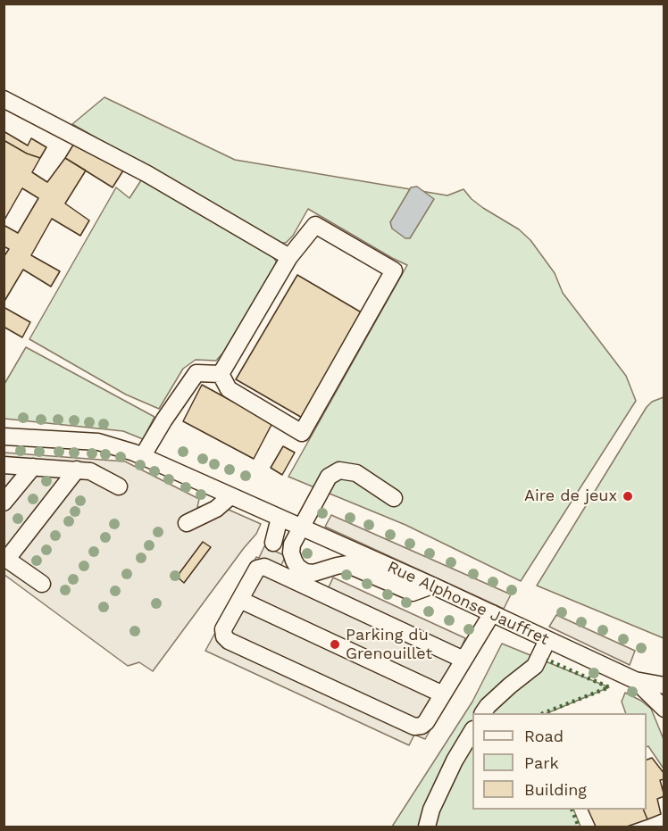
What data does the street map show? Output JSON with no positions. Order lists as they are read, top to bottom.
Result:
{
  "streets": {
    "street": ["Rue Alphonse Jauffret"]
  },
  "places": ["Aire de jeux", "Parking du Grenouillet"],
  "legend": ["Road", "Park", "Building"]
}
